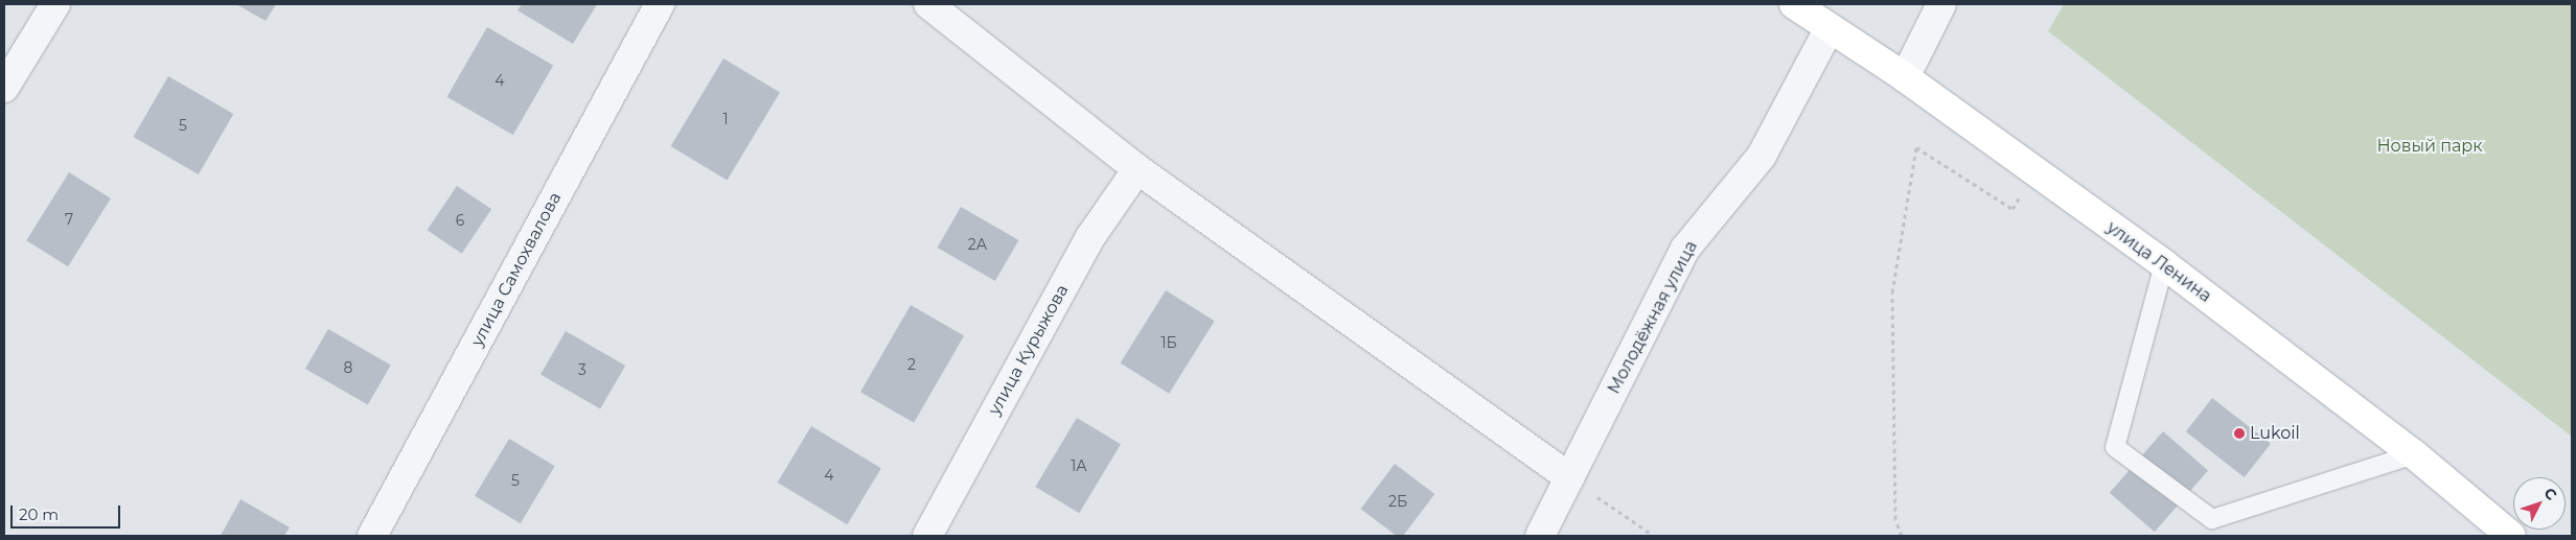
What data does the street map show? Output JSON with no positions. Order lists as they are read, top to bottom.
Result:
{
  "streets": {
    "street": [
      "улица Ленина",
      "улица Самохвалова",
      "Молодёжная улица",
      "улица Курыжова"
    ]
  },
  "crossings": [
    ["улица Ленина", "Молодёжная улица"]
  ],
  "parks": ["Новый парк"],
  "places": ["Lukoil"],
  "house_numbers": [
    "4",
    "1",
    "5",
    "7",
    "6",
    "2А",
    "1Б",
    "2",
    "8",
    "3",
    "1А",
    "4",
    "5",
    "2Б"
  ],
  "scale_bar": "20 m",
  "north": "top right"
}
